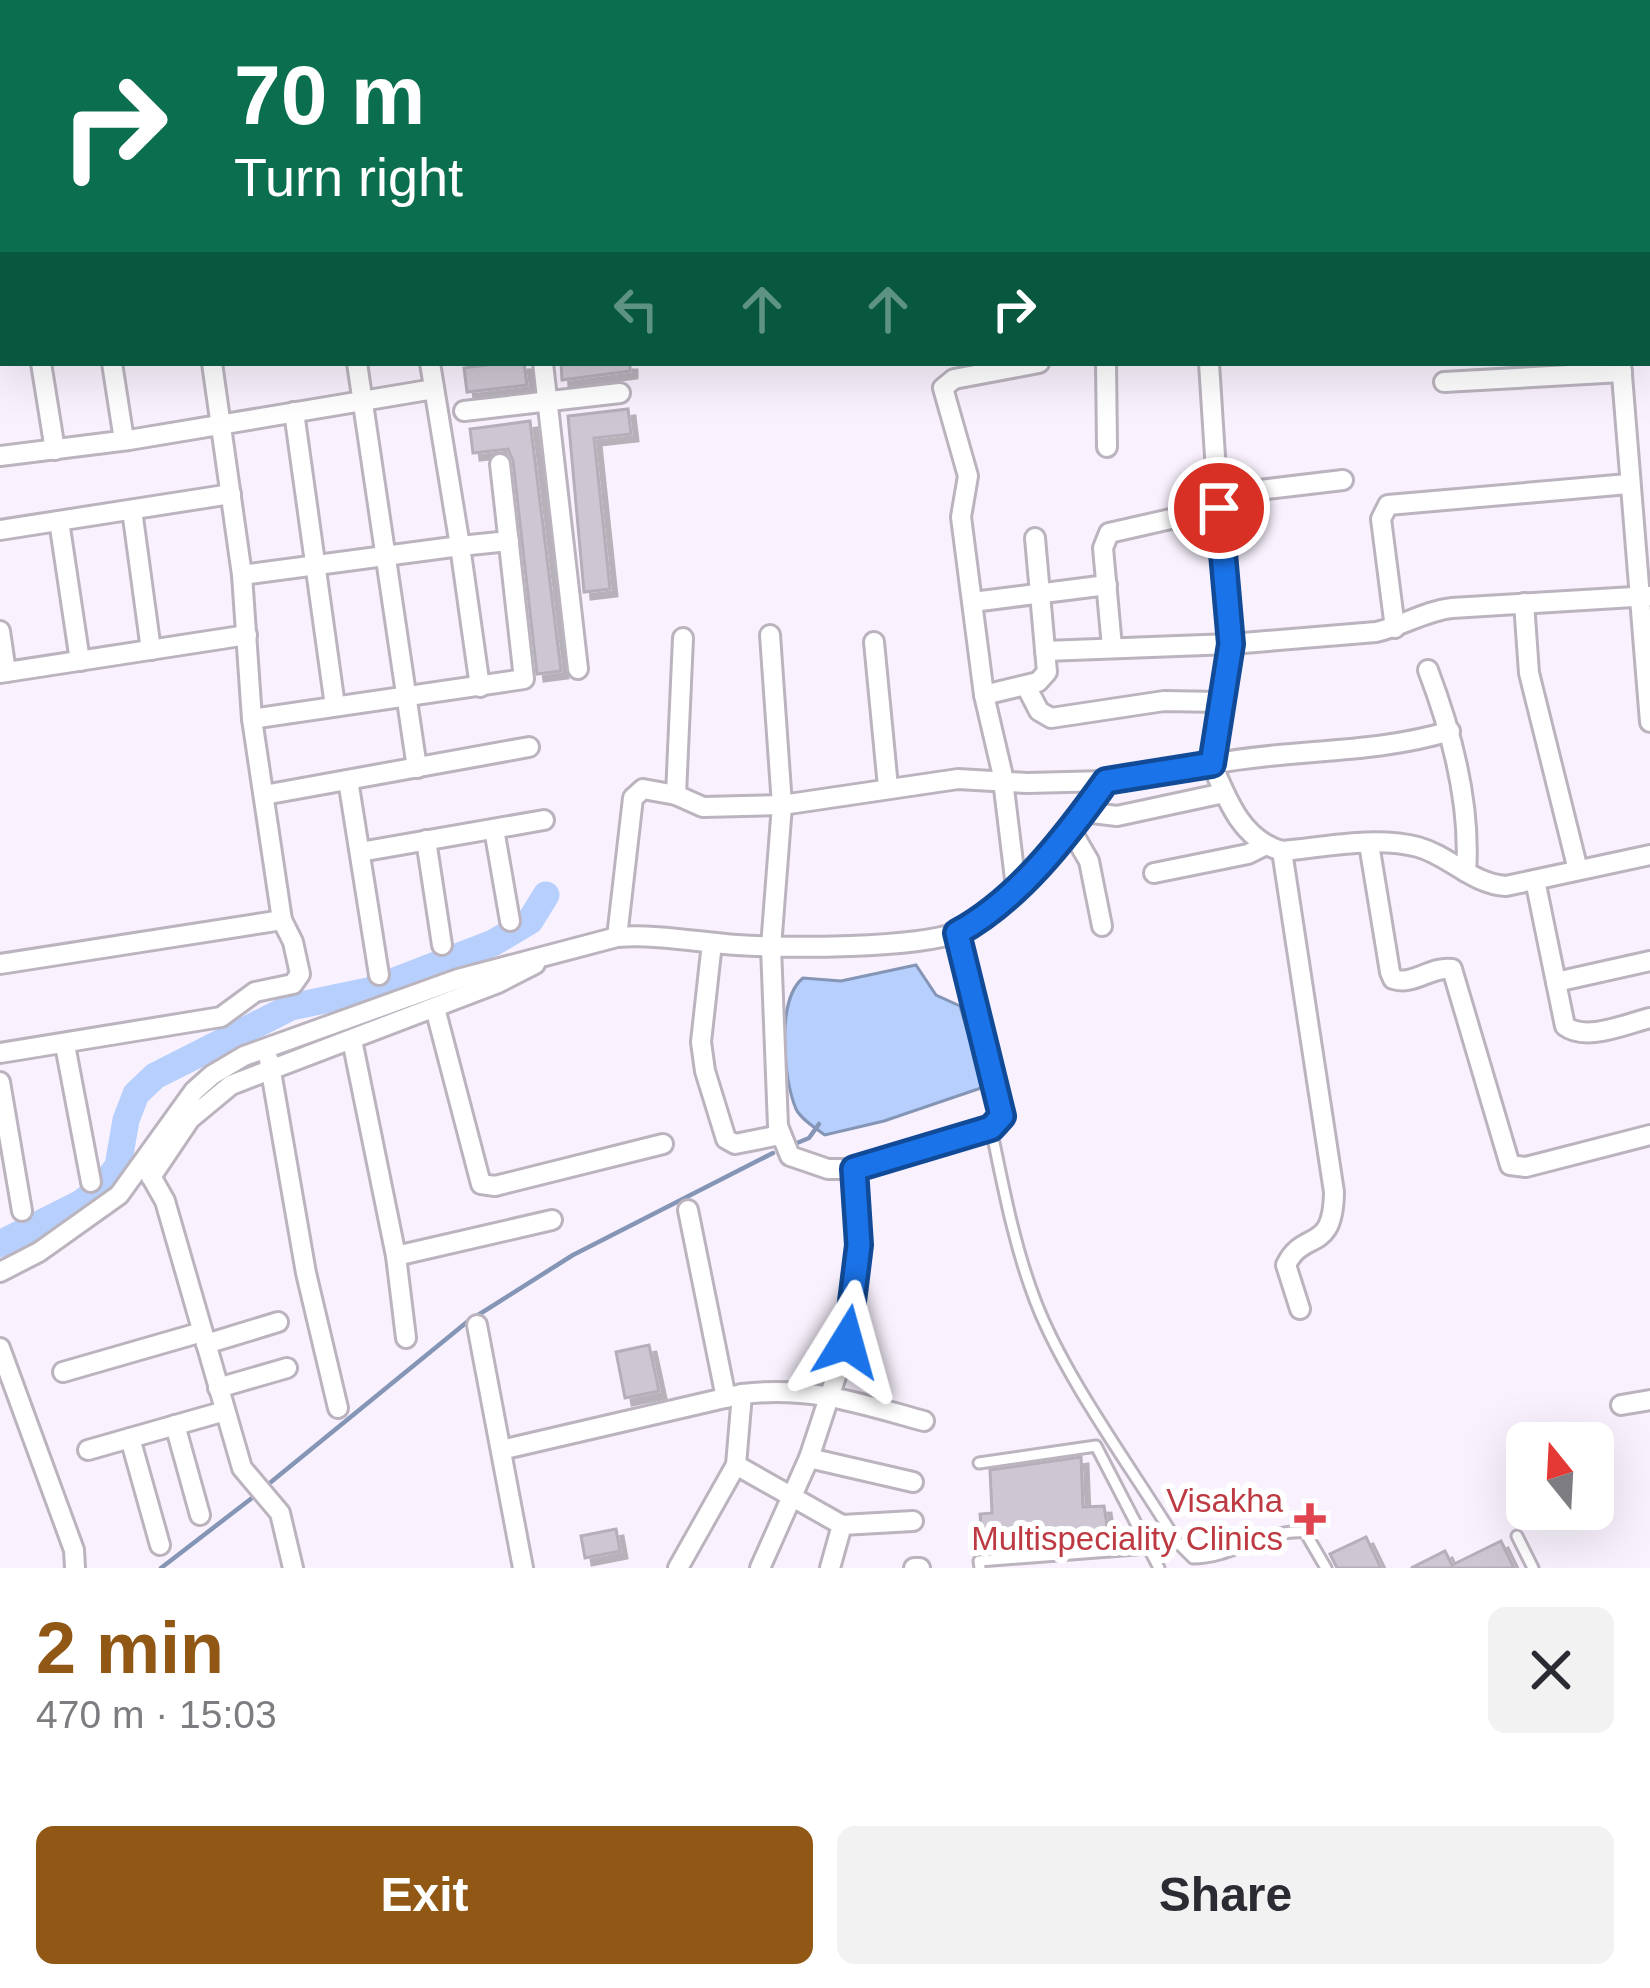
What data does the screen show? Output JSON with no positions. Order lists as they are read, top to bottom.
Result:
{
  "places": {
    "health": ["Visakha Multispeciality Clinics"]
  },
  "north": "top",
  "page": {
    "turn": ["70 m", "Turn right"],
    "heading": ["2 min", "470 m · 15:03"],
    "buttons": ["Exit", "Share"]
  }
}
